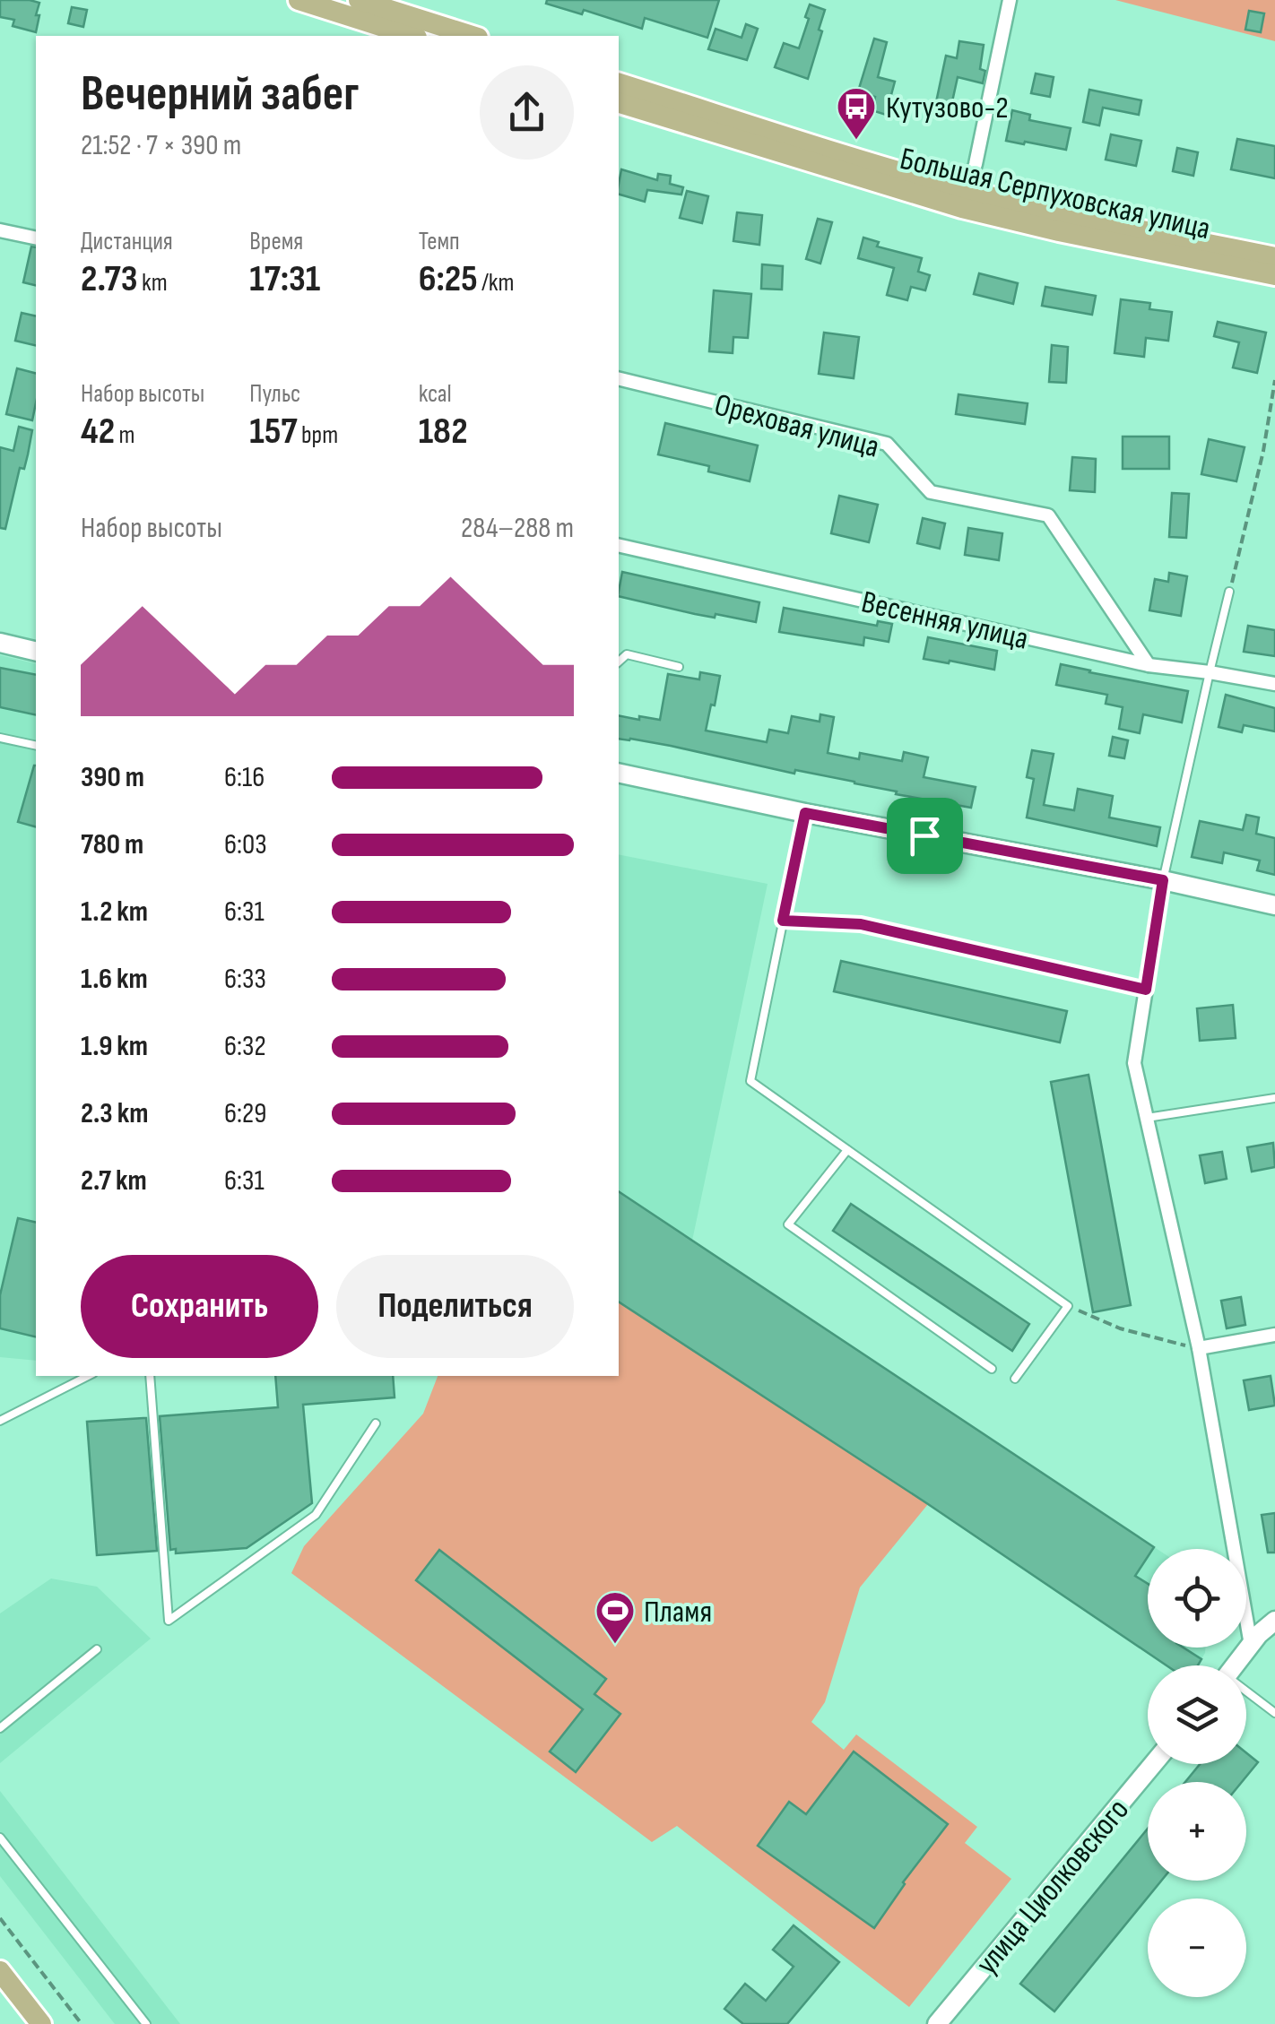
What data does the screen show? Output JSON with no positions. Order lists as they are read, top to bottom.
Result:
{
  "streets": {
    "main road": ["Большая Серпуховская улица"],
    "street": ["Ореховая улица", "Весенняя улица", "улица Циолковского"]
  },
  "crossings": [
    ["Ореховая улица", "Весенняя улица"]
  ],
  "places": {
    "bus stop": ["Кутузово-2"],
    "sports": ["Пламя"]
  },
  "page": {
    "heading": ["Вечерний забег", "21:52 · 7 × 390 m"],
    "stats": [
      ["Дистанция", "2.73 km"],
      ["Время", "17:31"],
      ["Темп", "6:25 /km"],
      ["Набор высоты", "42 m"],
      ["Пульс", "157 bpm"],
      ["kcal", "182"]
    ],
    "chart": ["Набор высоты", "284–288 m"],
    "list": [
      {
        "name": "390 m",
        "note": "6:16"
      },
      {
        "name": "780 m",
        "note": "6:03"
      },
      {
        "name": "1.2 km",
        "note": "6:31"
      },
      {
        "name": "1.6 km",
        "note": "6:33"
      },
      {
        "name": "1.9 km",
        "note": "6:32"
      },
      {
        "name": "2.3 km",
        "note": "6:29"
      },
      {
        "name": "2.7 km",
        "note": "6:31"
      }
    ],
    "buttons": ["Сохранить", "Поделиться"],
    "map_buttons": ["+", "−"]
  }
}
